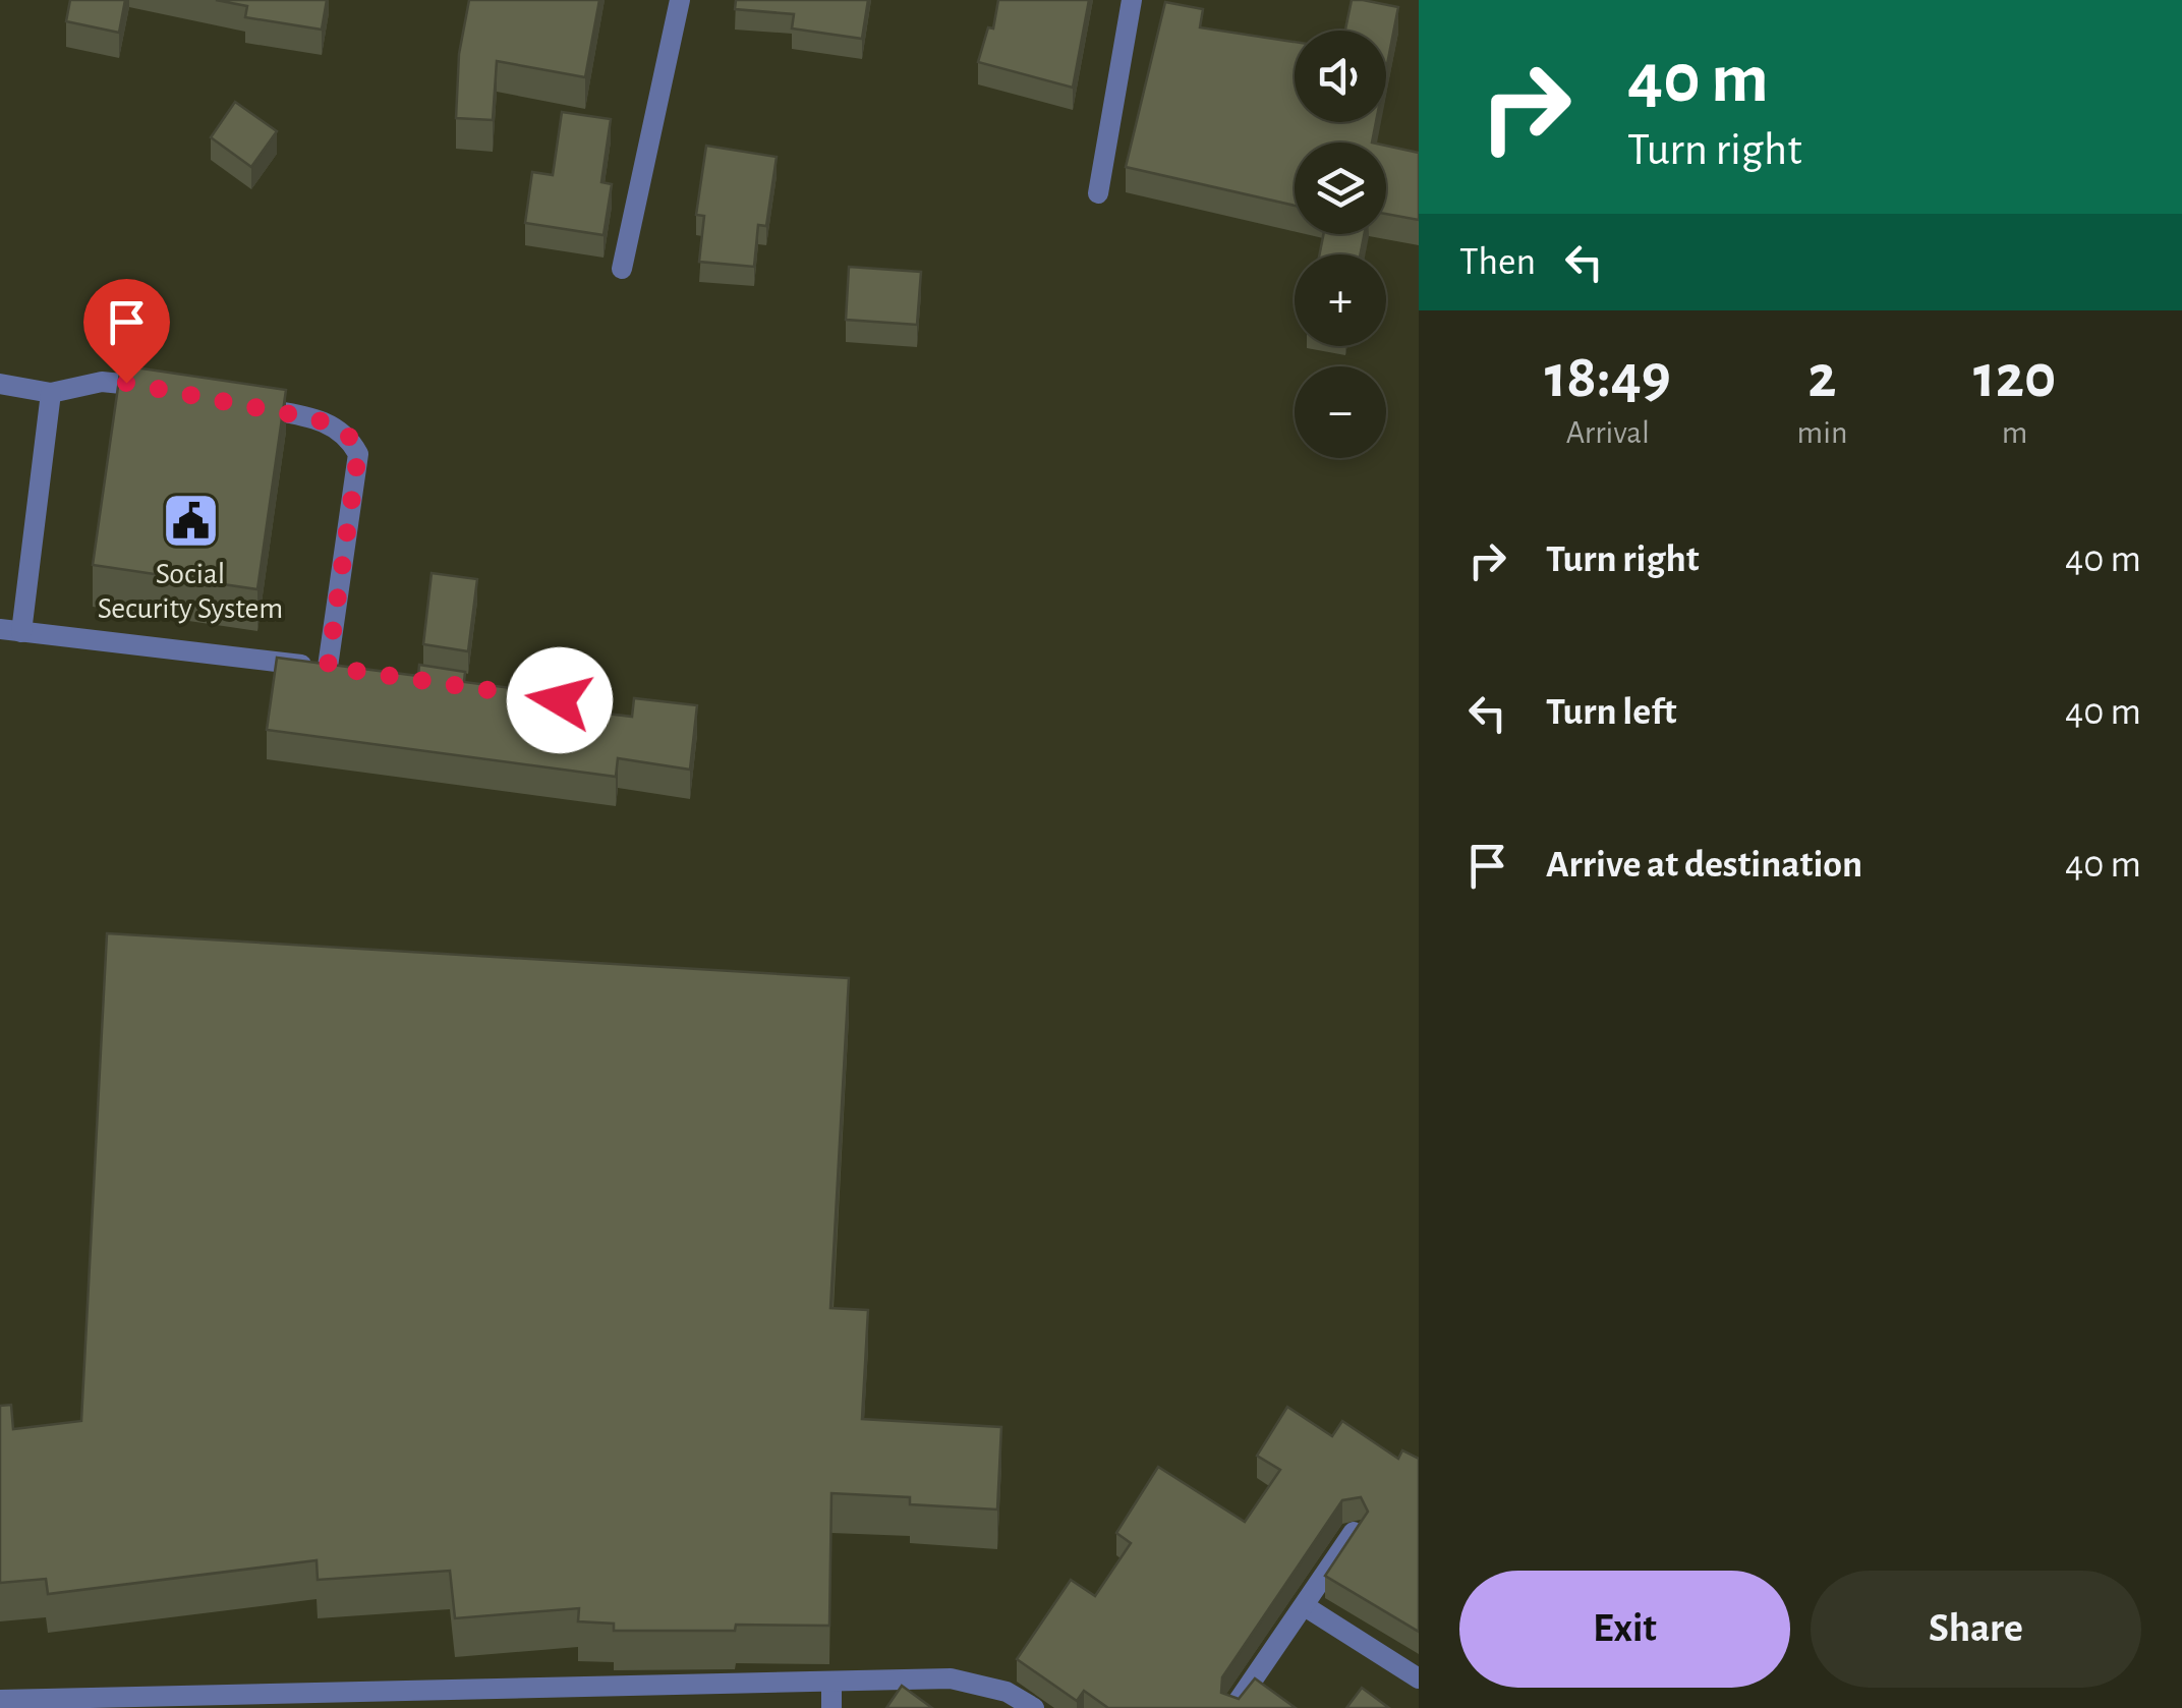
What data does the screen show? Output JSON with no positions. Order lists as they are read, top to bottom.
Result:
{
  "places": {
    "public building": ["Social Security System"]
  },
  "page": {
    "turn": ["40 m", "Turn right"],
    "map_buttons": ["+", "−"],
    "then": "Then",
    "eta": [
      "18:49",
      "Arrival",
      "2",
      "min",
      "120",
      "m"
    ],
    "list": [
      {
        "name": "Turn right",
        "value": "40 m"
      },
      {
        "name": "Turn left",
        "value": "40 m"
      },
      {
        "name": "Arrive at destination",
        "value": "40 m"
      }
    ],
    "buttons": ["Exit", "Share"]
  }
}
